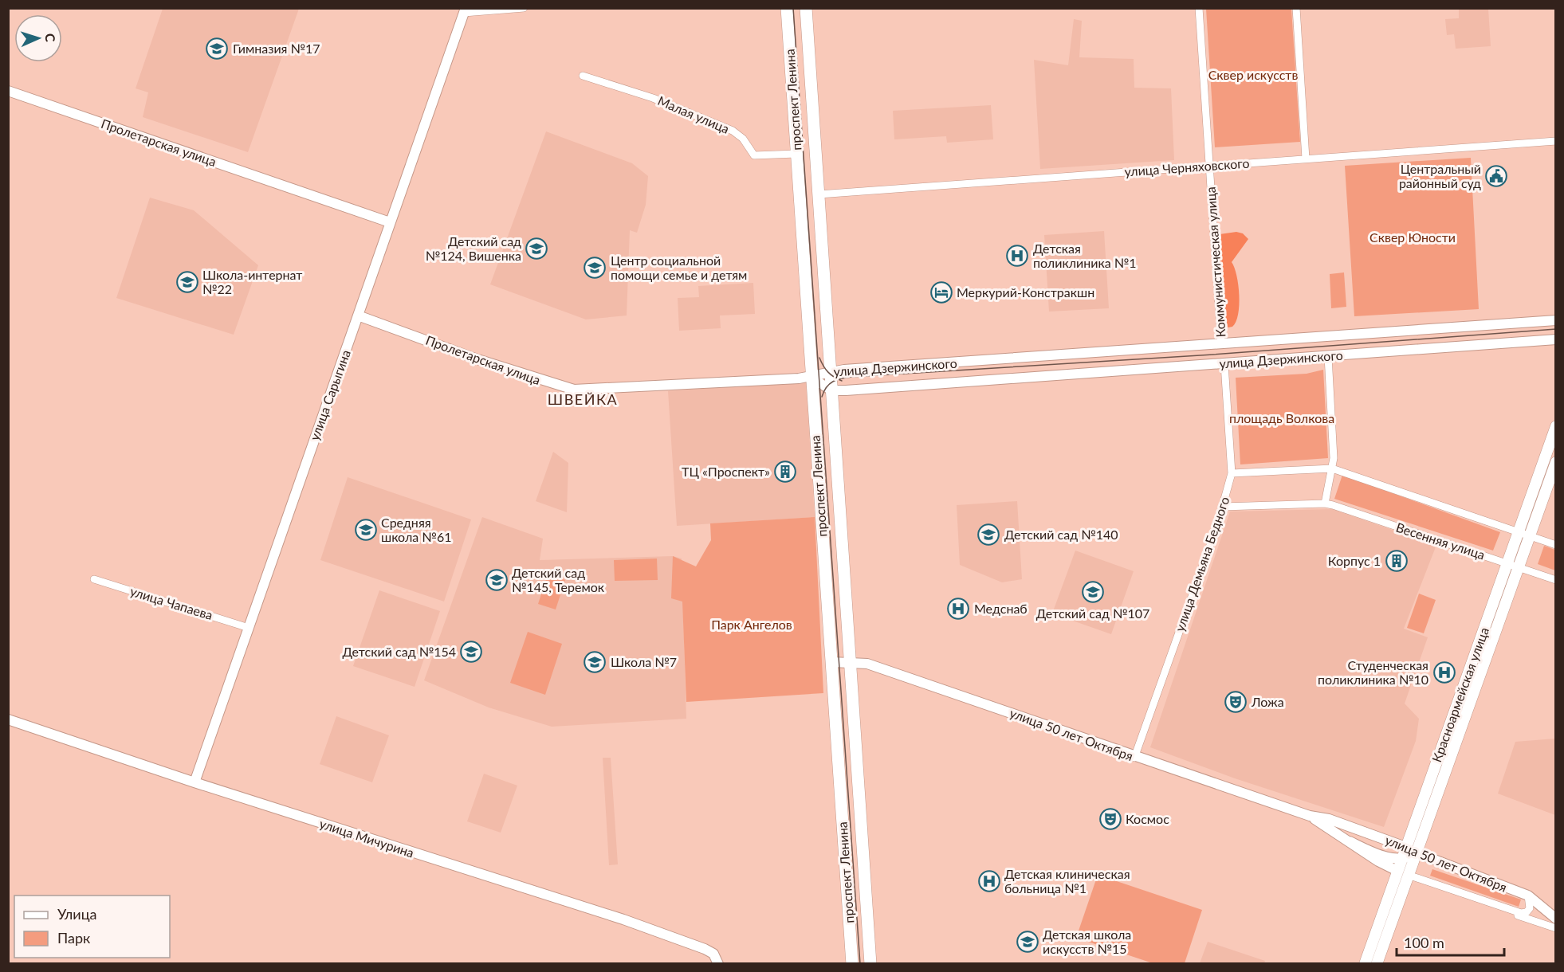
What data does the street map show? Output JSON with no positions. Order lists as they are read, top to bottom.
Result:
{
  "streets": {
    "main road": ["проспект Ленина", "Красноармейская улица", "улица 50 лет Октября"],
    "street": [
      "Малая улица",
      "Пролетарская улица",
      "улица Черняховского",
      "Коммунистическая улица",
      "улица Дзержинского",
      "улица Сарыгина",
      "Весенняя улица",
      "улица Демьяна Бедного",
      "улица Чапаева",
      "улица Мичурина"
    ]
  },
  "crossings": [
    ["проспект Ленина", "Малая улица"],
    ["проспект Ленина", "Пролетарская улица"],
    ["проспект Ленина", "улица Черняховского"],
    ["проспект Ленина", "улица Дзержинского"],
    ["проспект Ленина", "улица 50 лет Октября"],
    ["Пролетарская улица", "улица Дзержинского"],
    ["Пролетарская улица", "улица Сарыгина"],
    ["улица Черняховского", "Коммунистическая улица"],
    ["Коммунистическая улица", "улица Дзержинского"],
    ["улица Дзержинского", "улица Демьяна Бедного"],
    ["улица Сарыгина", "улица Чапаева"],
    ["улица Сарыгина", "улица Мичурина"],
    ["Весенняя улица", "улица Демьяна Бедного"],
    ["Весенняя улица", "Красноармейская улица"],
    ["улица Демьяна Бедного", "улица 50 лет Октября"],
    ["Красноармейская улица", "улица 50 лет Октября"]
  ],
  "districts": ["ШВЕЙКА"],
  "parks": [
    "Сквер искусств",
    "Сквер Юности",
    "площадь Волкова",
    "Парк Ангелов"
  ],
  "places": {
    "school or university": [
      "Гимназия №17",
      "Детский сад №124, Вишенка",
      "Центр социальной помощи семье и детям",
      "Школа-интернат №22",
      "Средняя школа №61",
      "Детский сад №140",
      "Детский сад №145, Теремок",
      "Детский сад №107",
      "Детский сад №154",
      "Школа №7",
      "Детская школа искусств №15"
    ],
    "public building": ["Центральный районный суд"],
    "hospital": [
      "Детская поликлиника №1",
      "Медснаб",
      "Студенческая поликлиника №10",
      "Детская клиническая больница №1"
    ],
    "hotel": ["Меркурий-Констракшн"],
    "building": ["ТЦ «Проспект»", "Корпус 1"],
    "theatre": ["Ложа", "Космос"]
  },
  "legend": ["Улица", "Парк"],
  "scale_bar": "100 m",
  "north": "right"
}
